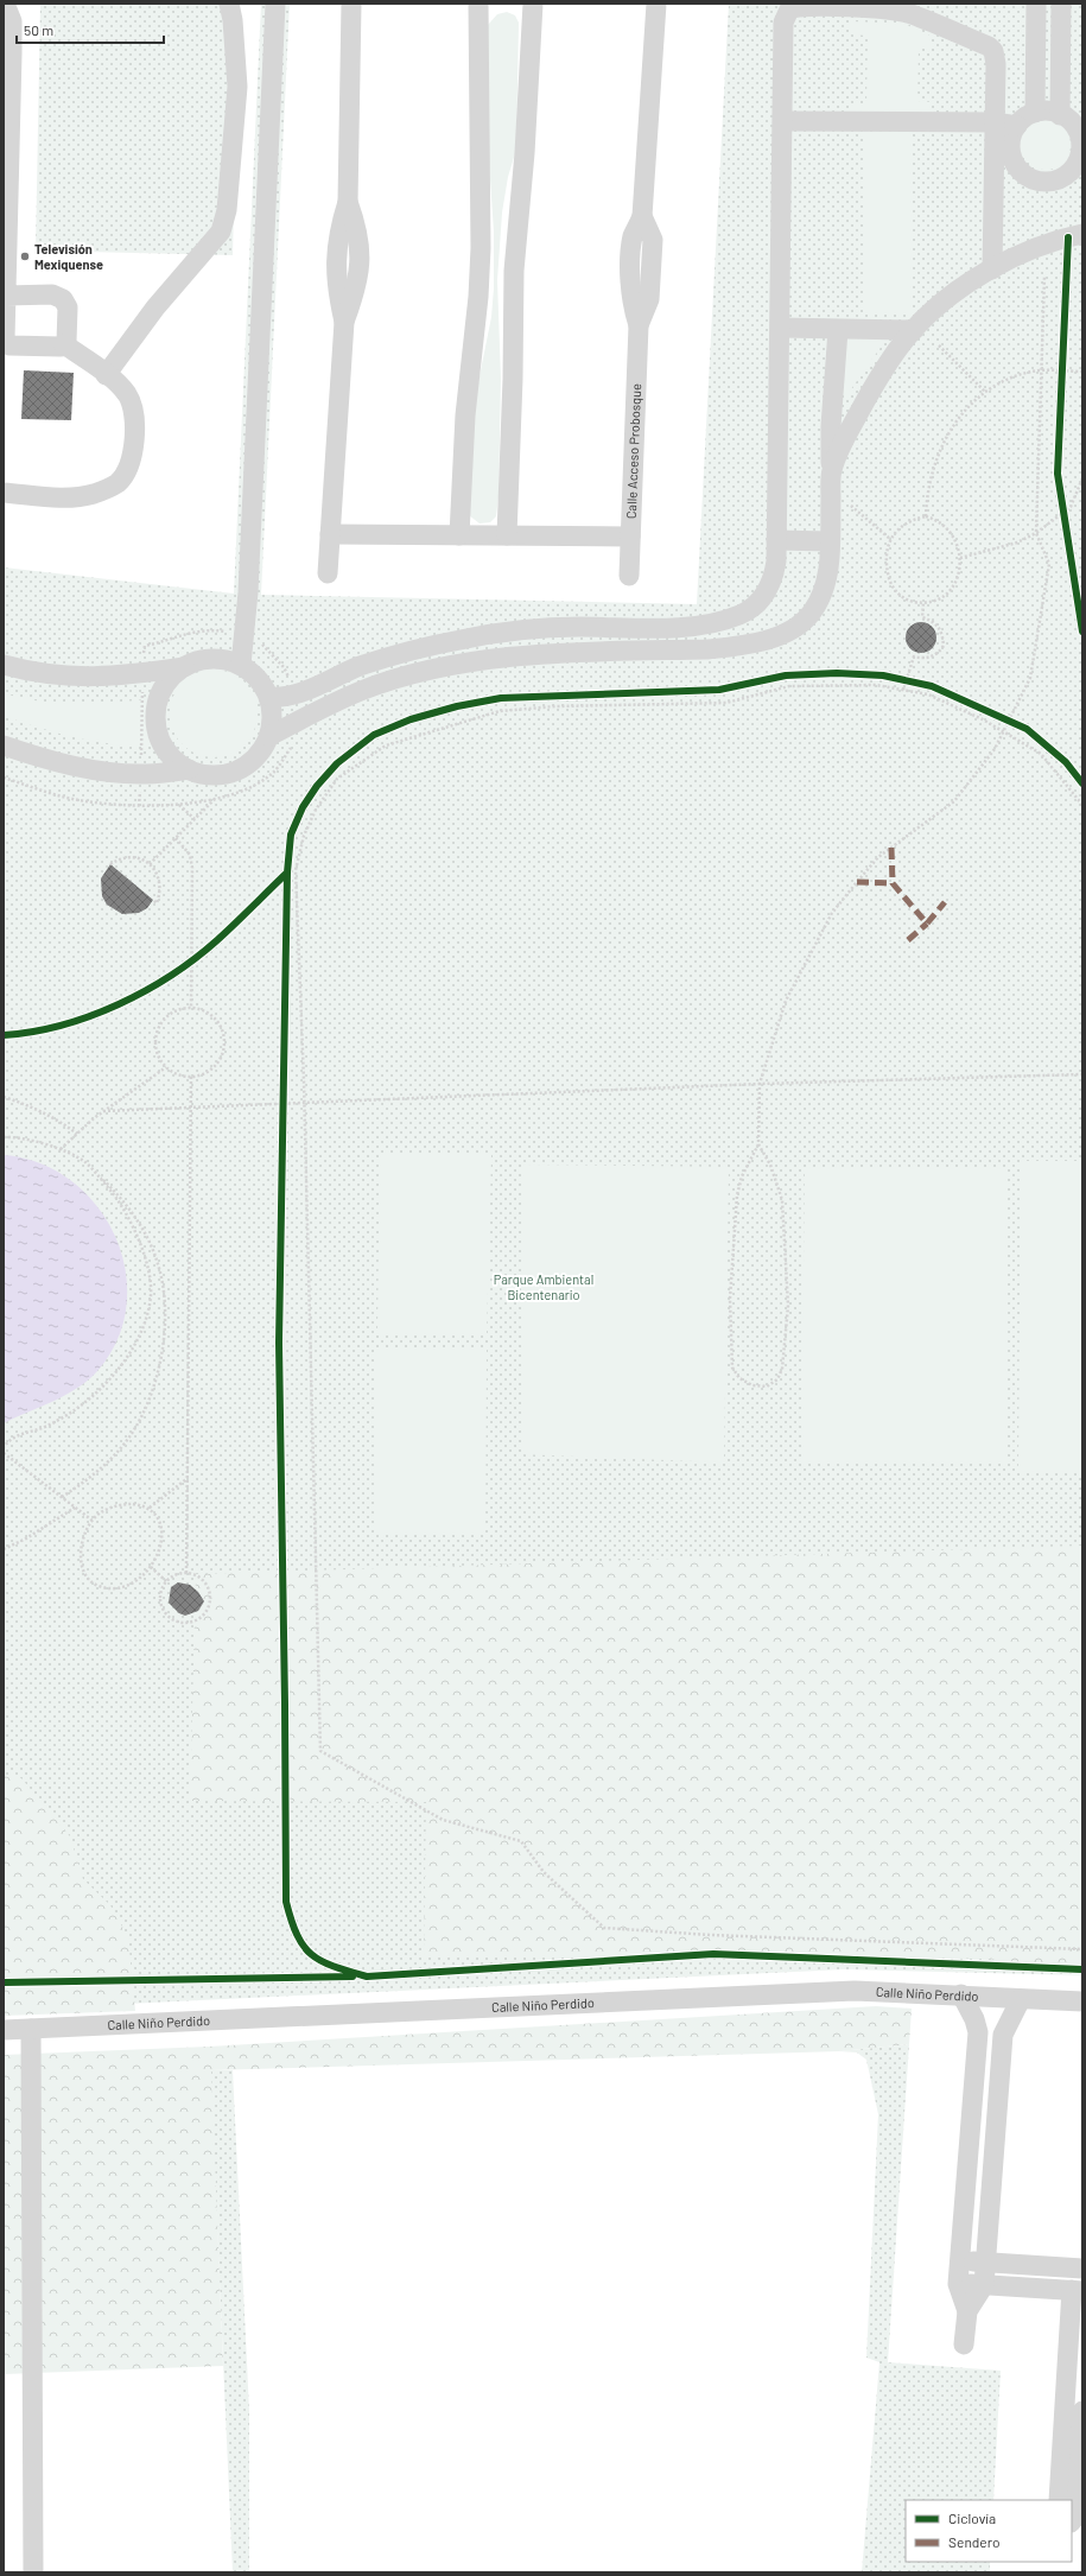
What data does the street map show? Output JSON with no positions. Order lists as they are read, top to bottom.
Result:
{
  "streets": {
    "street": ["Calle Acceso Probosque", "Calle Niño Perdido"]
  },
  "parks": ["Parque Ambiental Bicentenario"],
  "places": ["Televisión Mexiquense"],
  "legend": ["Ciclovía", "Sendero"],
  "scale_bar": "50 m"
}
